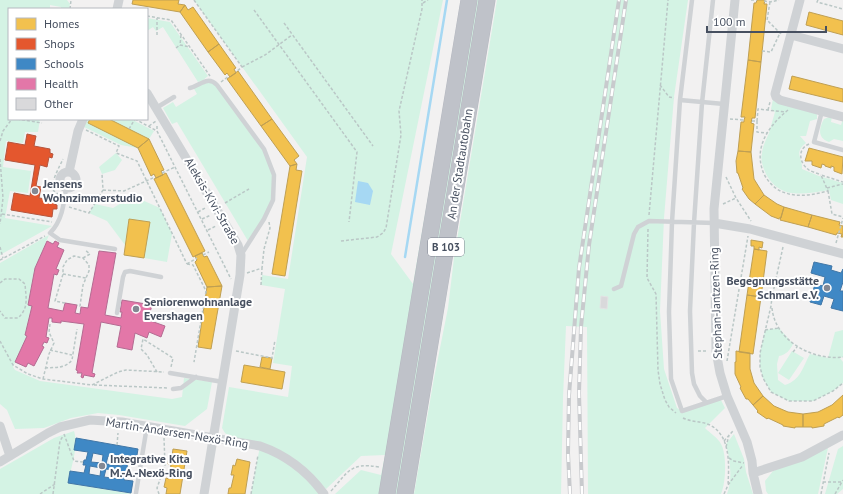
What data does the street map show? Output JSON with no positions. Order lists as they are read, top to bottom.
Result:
{
  "streets": {
    "highway": ["An der Stadtautobahn", "B 103"],
    "street": ["Aleksis-Kivi-Straße", "Stephan-Jantzen-Ring", "Martin-Andersen-Nexö-Ring"]
  },
  "crossings": [
    ["Aleksis-Kivi-Straße", "Martin-Andersen-Nexö-Ring"]
  ],
  "places": [
    "Jensens Wohnzimmerstudio",
    "Begegnungsstätte Schmarl e.V.",
    "Seniorenwohnanlage Evershagen",
    "Integrative Kita M.-A.-Nexö-Ring"
  ],
  "legend": [
    "Homes",
    "Shops",
    "Schools",
    "Health",
    "Other"
  ],
  "scale_bar": "100 m"
}
